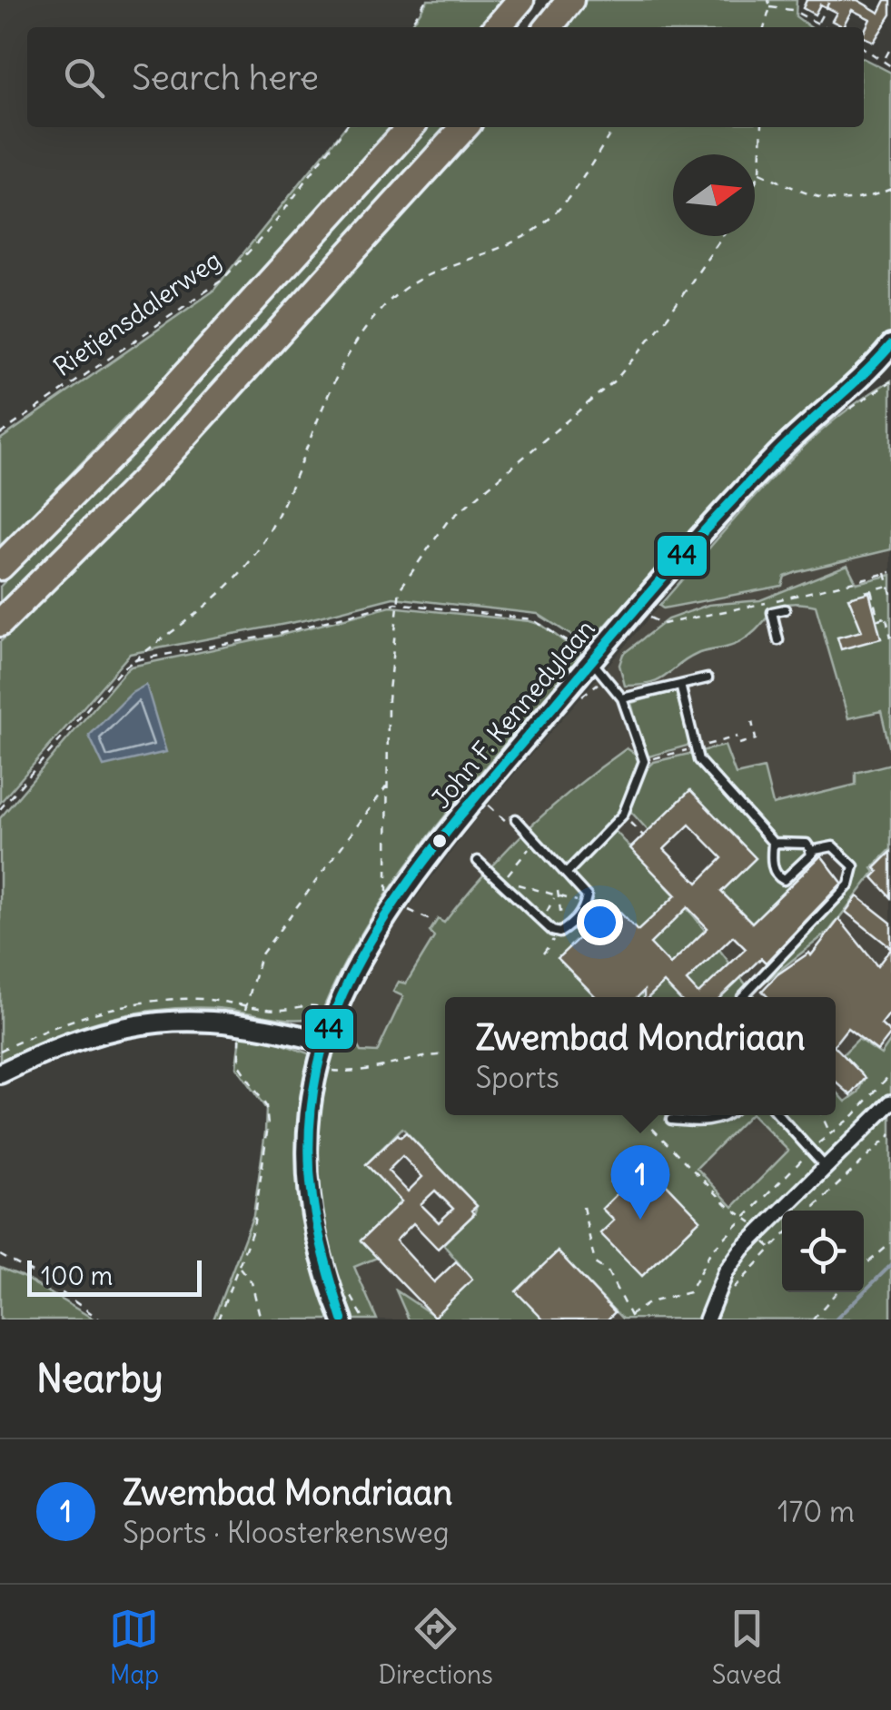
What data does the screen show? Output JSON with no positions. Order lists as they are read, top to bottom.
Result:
{
  "streets": {
    "street": ["John F. Kennedylaan"],
    "path": ["Rietjensdalerweg"]
  },
  "lines": ["transit line 44"],
  "scale_bar": "100 m",
  "north": "right",
  "page": {
    "search": "Search here",
    "popup": ["Zwembad Mondriaan", "Sports"],
    "pins": "1",
    "scale": "100 m",
    "heading": "Nearby",
    "list": [
      {
        "mark": "1",
        "name": "Zwembad Mondriaan",
        "note": "Sports · Kloosterkensweg",
        "value": "170 m"
      }
    ],
    "nav": ["Map", "Directions", "Saved"]
  }
}
